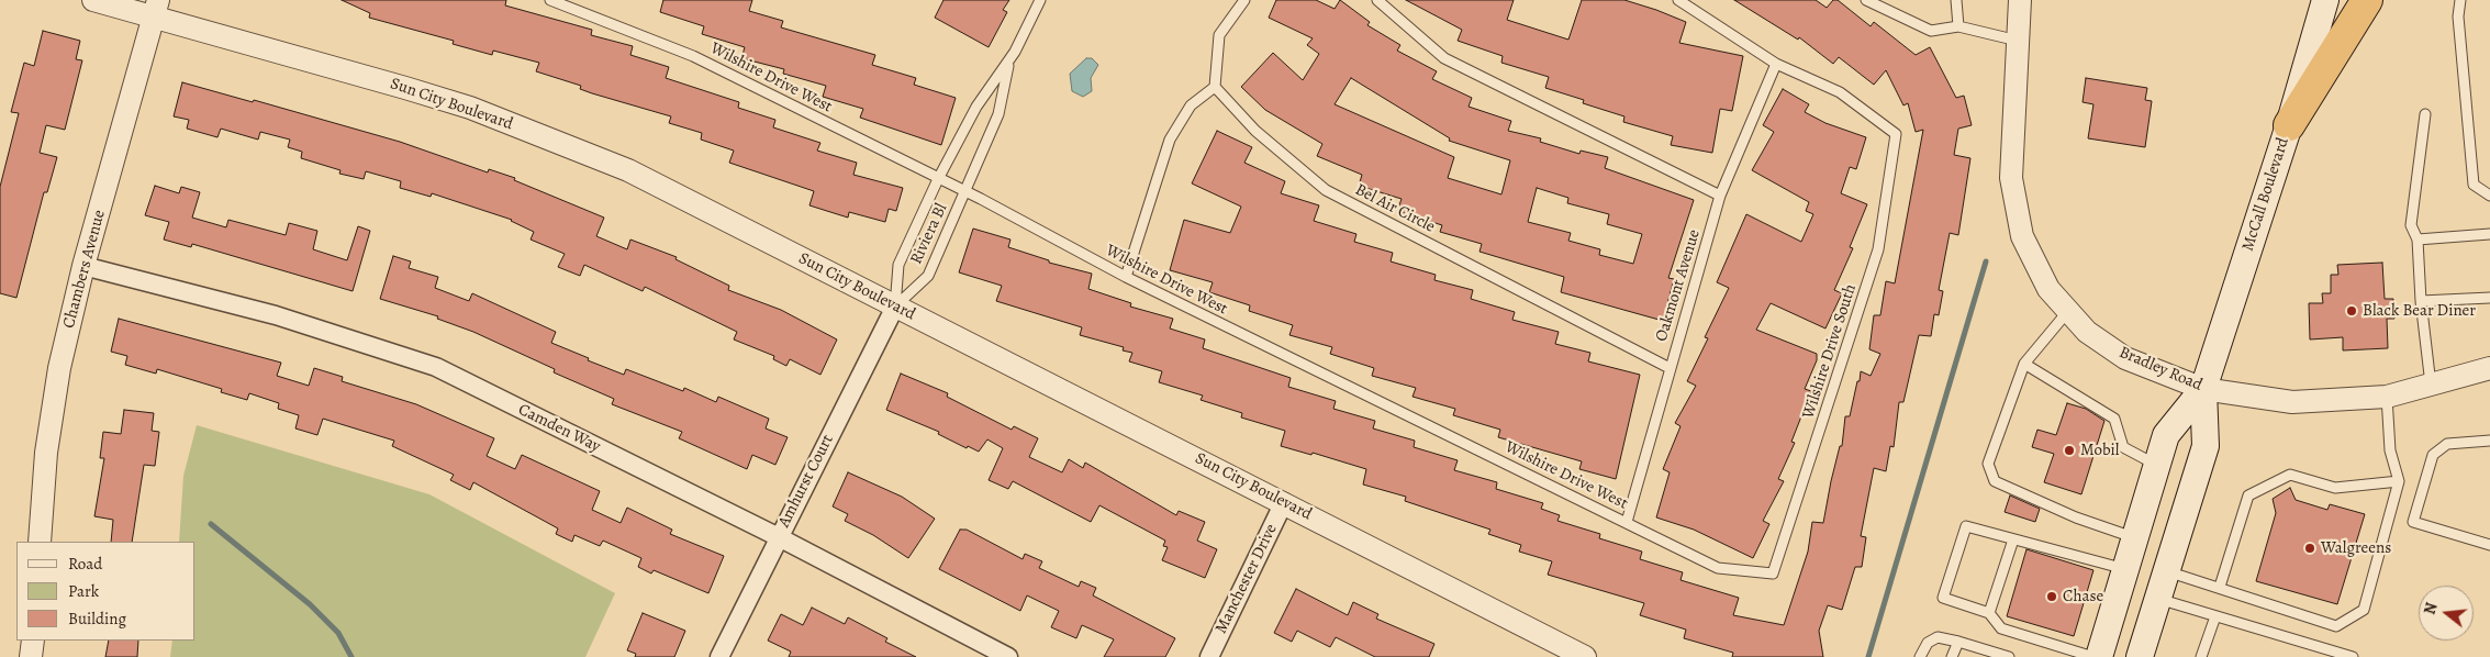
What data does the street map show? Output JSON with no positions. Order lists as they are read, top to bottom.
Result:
{
  "streets": {
    "main road": ["McCall Boulevard"],
    "street": [
      "Sun City Boulevard",
      "Chambers Avenue",
      "Bradley Road",
      "Camden Way",
      "Amhurst Court",
      "Manchester Drive"
    ],
    "lane": [
      "Wilshire Drive West",
      "Bel Air Circle",
      "Riviera Bl",
      "Oakmont Avenue",
      "Wilshire Drive South"
    ]
  },
  "crossings": [
    ["Wilshire Drive West", "Riviera Bl"],
    ["Wilshire Drive West", "Oakmont Avenue"],
    ["Wilshire Drive West", "Wilshire Drive South"],
    ["Sun City Boulevard", "Riviera Bl"],
    ["Sun City Boulevard", "Chambers Avenue"],
    ["Sun City Boulevard", "Amhurst Court"],
    ["Sun City Boulevard", "Manchester Drive"],
    ["McCall Boulevard", "Bradley Road"],
    ["Bel Air Circle", "Oakmont Avenue"],
    ["Riviera Bl", "Amhurst Court"],
    ["Chambers Avenue", "Camden Way"],
    ["Oakmont Avenue", "Wilshire Drive South"],
    ["Camden Way", "Amhurst Court"]
  ],
  "places": [
    "Black Bear Diner",
    "Mobil",
    "Walgreens",
    "Chase"
  ],
  "legend": ["Road", "Park", "Building"],
  "north": "left"
}
